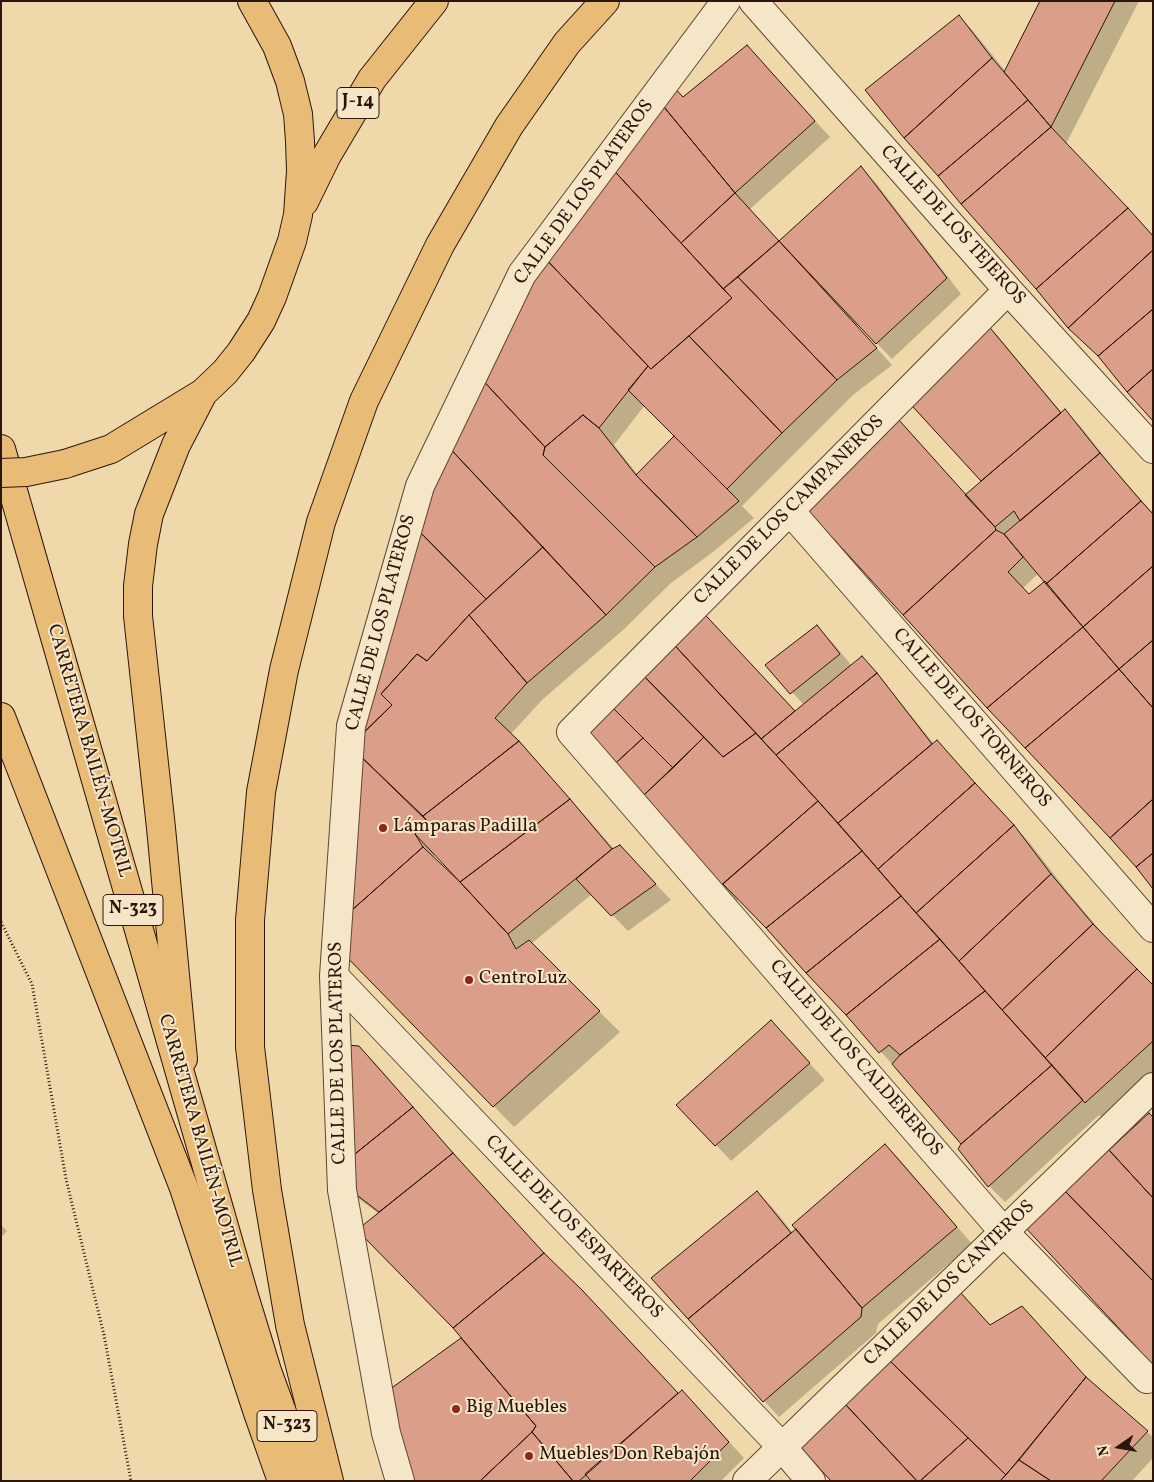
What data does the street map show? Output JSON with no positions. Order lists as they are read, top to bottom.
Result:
{
  "streets": {
    "main road": ["J-14", "CARRETERA BAILÉN-MOTRIL", "N-323"],
    "street": [
      "CALLE DE LOS PLATEROS",
      "CALLE DE LOS TEJEROS",
      "CALLE DE LOS CAMPANEROS",
      "CALLE DE LOS TORNEROS",
      "CALLE DE LOS CALDEREROS",
      "CALLE DE LOS ESPARTEROS",
      "CALLE DE LOS CANTEROS"
    ]
  },
  "crossings": [
    ["CALLE DE LOS PLATEROS", "CALLE DE LOS ESPARTEROS"],
    ["CALLE DE LOS TEJEROS", "CALLE DE LOS CAMPANEROS"],
    ["CALLE DE LOS CAMPANEROS", "CALLE DE LOS TORNEROS"],
    ["CALLE DE LOS CAMPANEROS", "CALLE DE LOS CALDEREROS"],
    ["CARRETERA BAILÉN-MOTRIL", "N-323"],
    ["CALLE DE LOS CALDEREROS", "CALLE DE LOS CANTEROS"],
    ["CALLE DE LOS ESPARTEROS", "CALLE DE LOS CANTEROS"]
  ],
  "places": [
    "Lámparas Padilla",
    "CentroLuz",
    "Big Muebles",
    "Muebles Don Rebajón"
  ],
  "north": "left"
}
